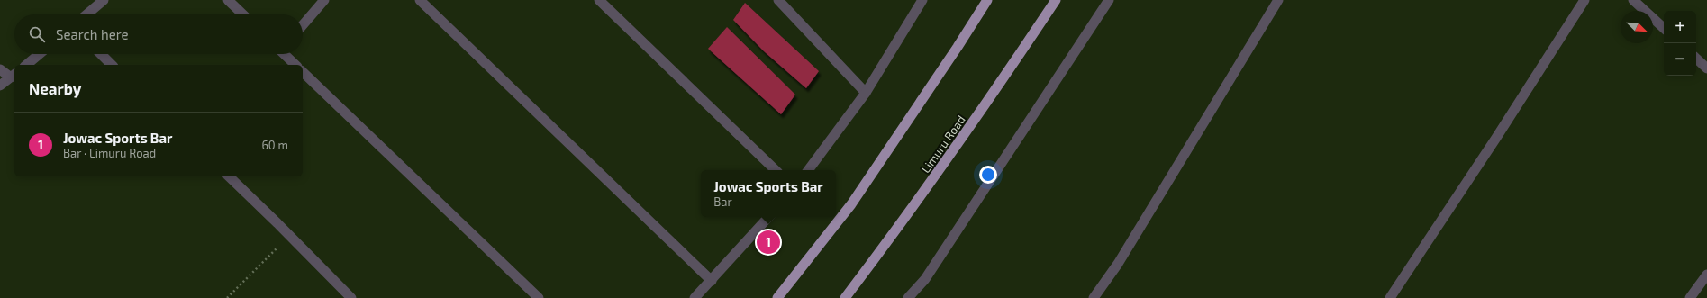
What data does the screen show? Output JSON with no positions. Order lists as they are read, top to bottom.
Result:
{
  "streets": {
    "highway": ["Limuru Road"]
  },
  "north": "bottom right",
  "page": {
    "map_buttons": ["+", "−"],
    "search": "Search here",
    "heading": "Nearby",
    "list": [
      {
        "mark": "1",
        "name": "Jowac Sports Bar",
        "note": "Bar · Limuru Road",
        "value": "60 m"
      }
    ],
    "popup": ["Jowac Sports Bar", "Bar"],
    "pins": "1"
  }
}
